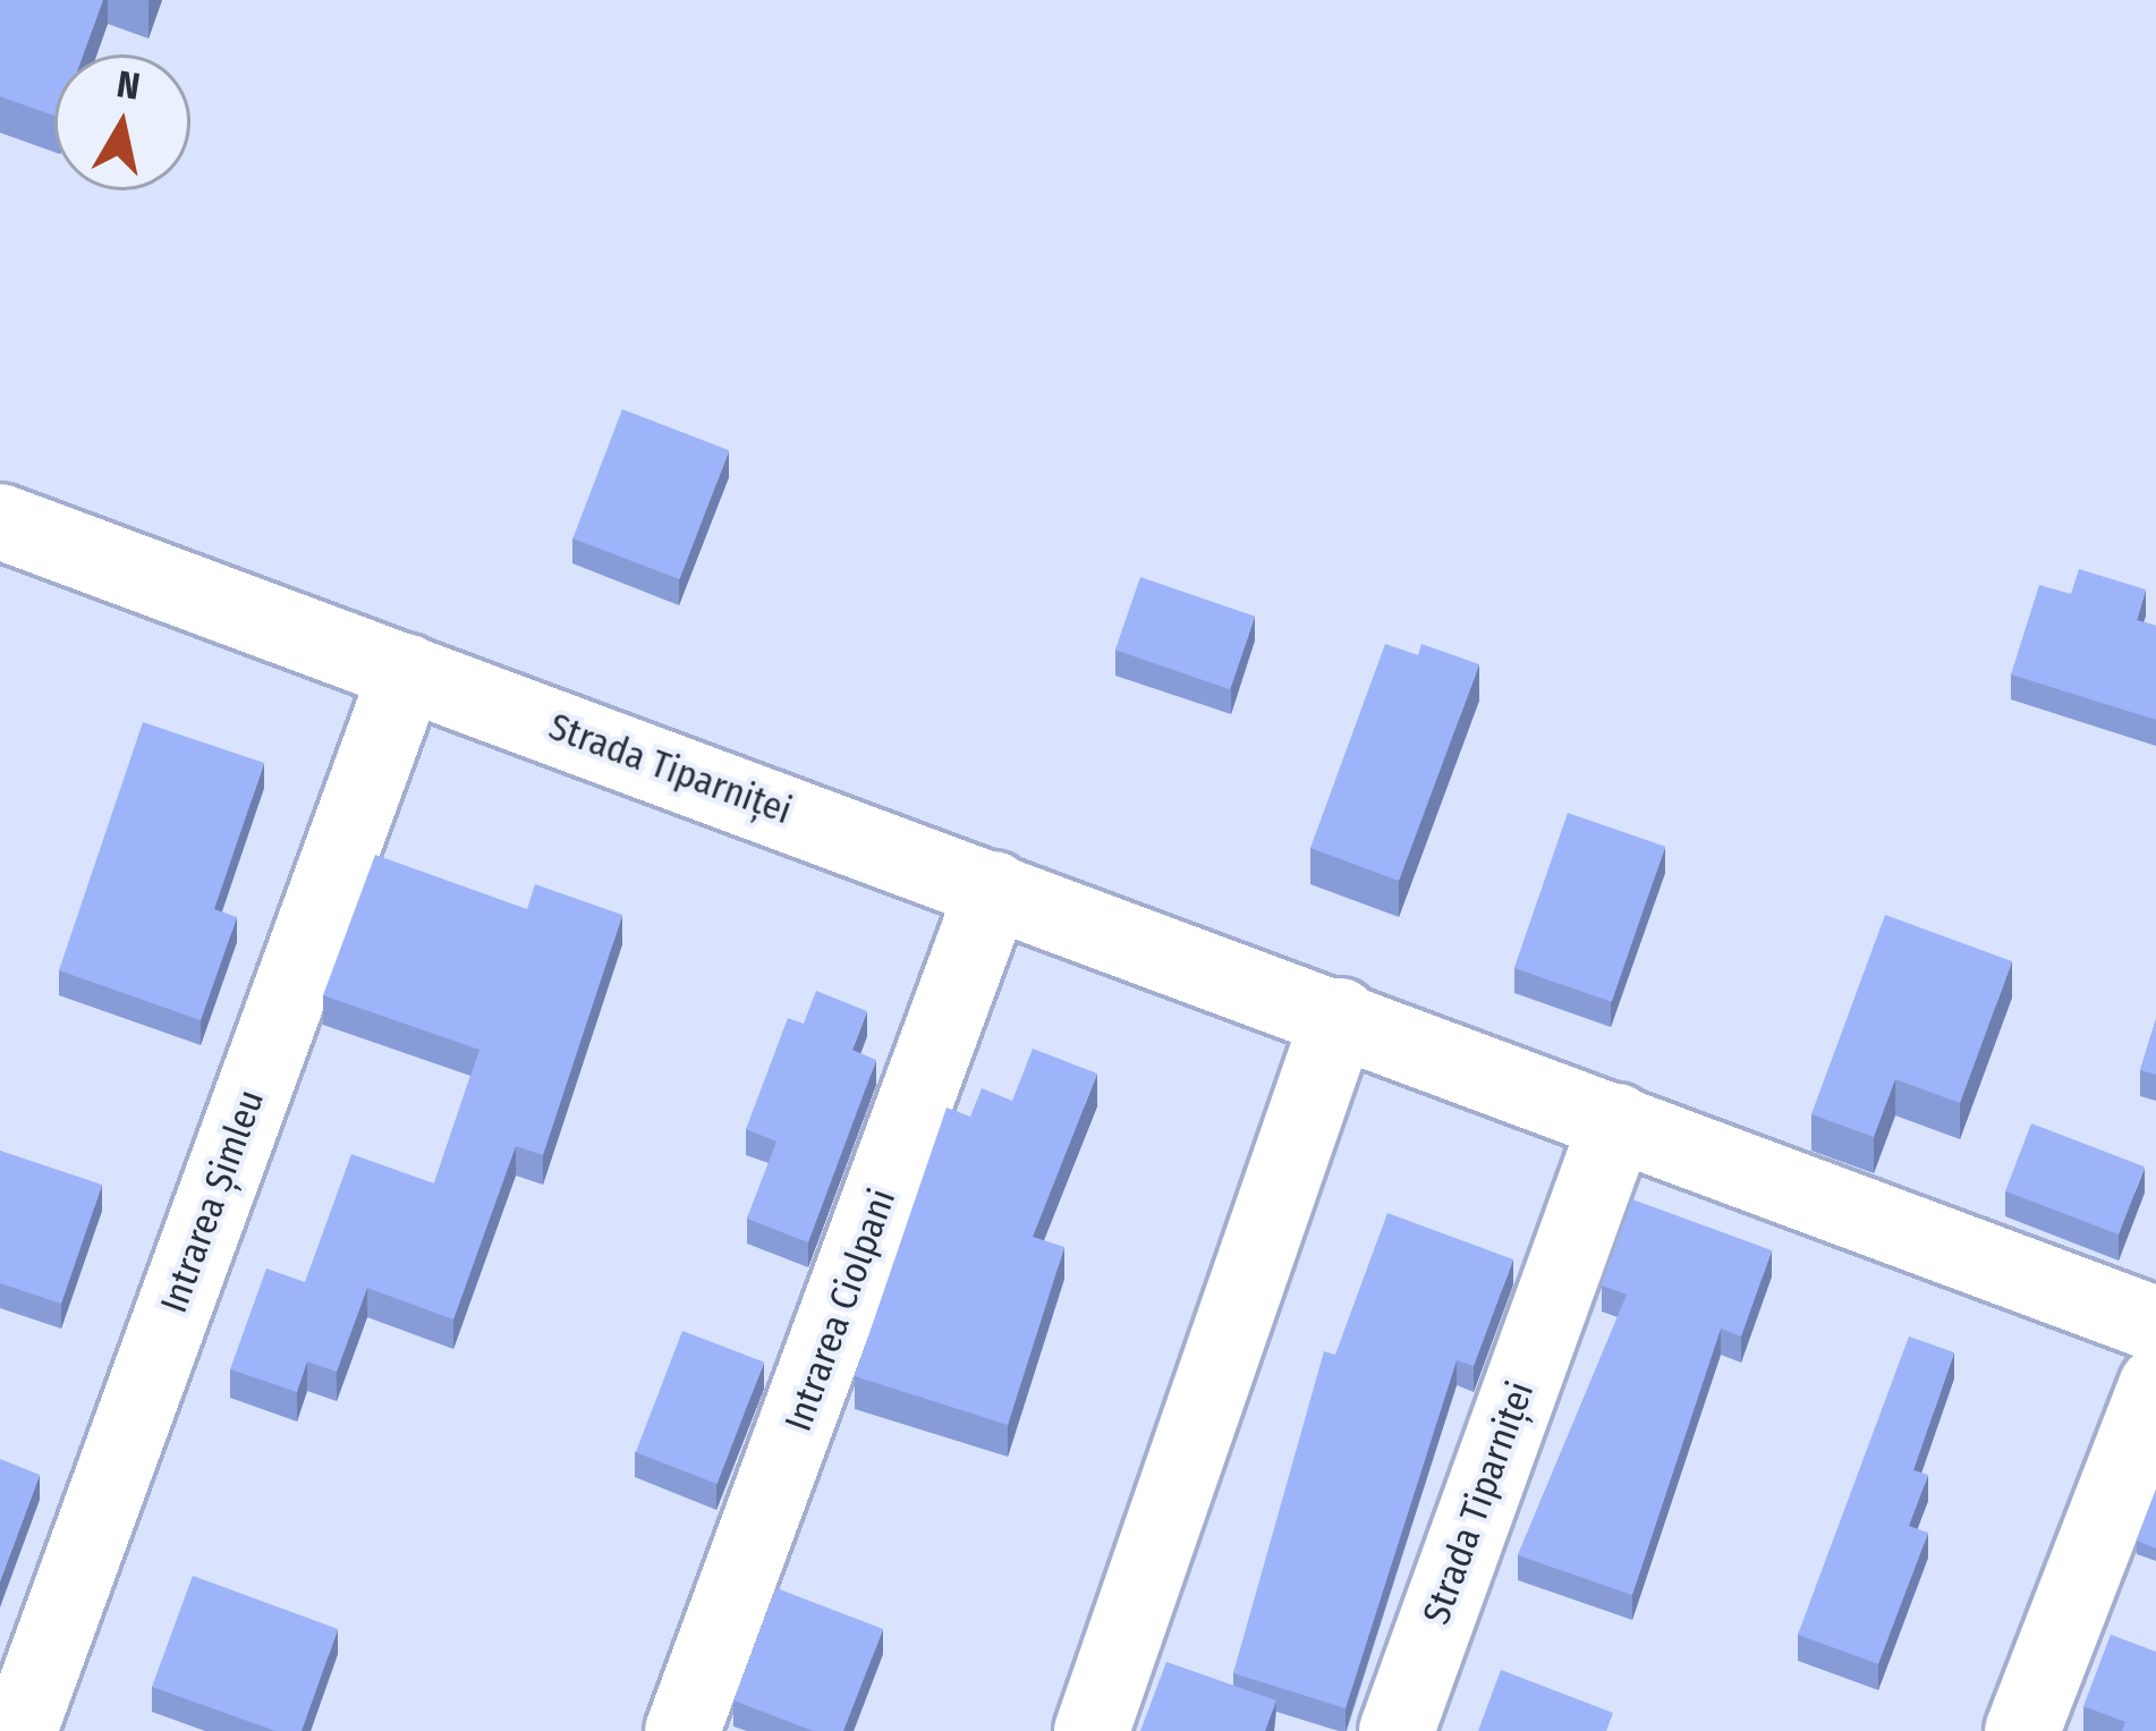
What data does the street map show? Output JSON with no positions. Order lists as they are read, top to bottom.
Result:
{
  "streets": {
    "street": ["Strada Tiparniței", "Intrarea Șimleu", "Intrarea Ciolpani"]
  },
  "crossings": [
    ["Strada Tiparniței", "Intrarea Șimleu"],
    ["Strada Tiparniței", "Intrarea Ciolpani"]
  ],
  "north": "top"
}
